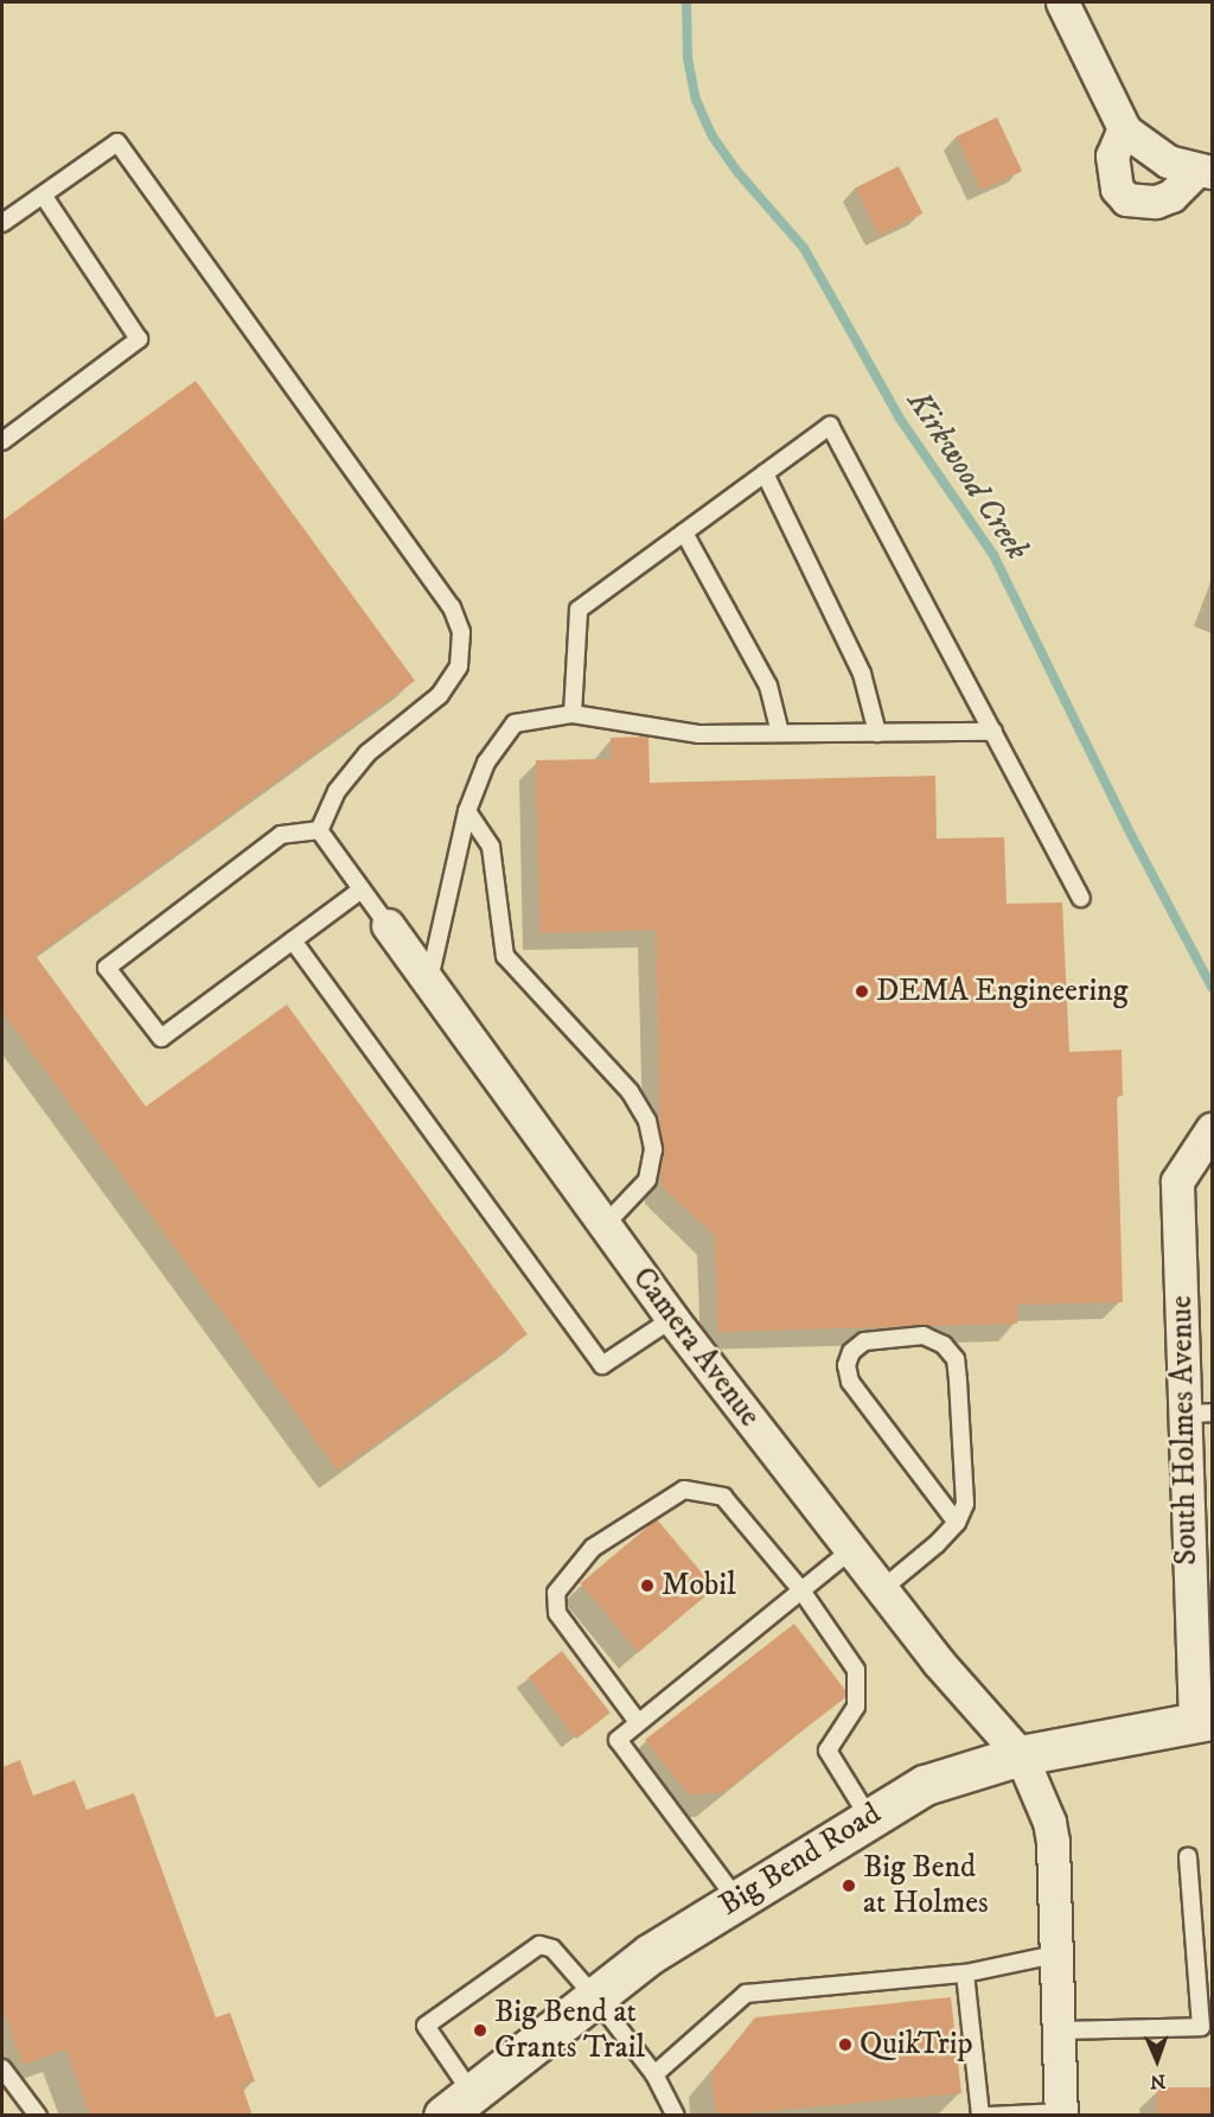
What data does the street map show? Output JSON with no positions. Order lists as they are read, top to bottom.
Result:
{
  "streets": {
    "main road": ["Big Bend Road"],
    "street": ["Camera Avenue", "South Holmes Avenue"]
  },
  "crossings": [
    ["Camera Avenue", "Big Bend Road"],
    ["South Holmes Avenue", "Big Bend Road"]
  ],
  "water": ["Kirkwood Creek"],
  "places": [
    "DEMA Engineering",
    "Mobil",
    "Big Bend at Holmes",
    "Big Bend at Grants Trail",
    "QuikTrip"
  ],
  "north": "bottom"
}
